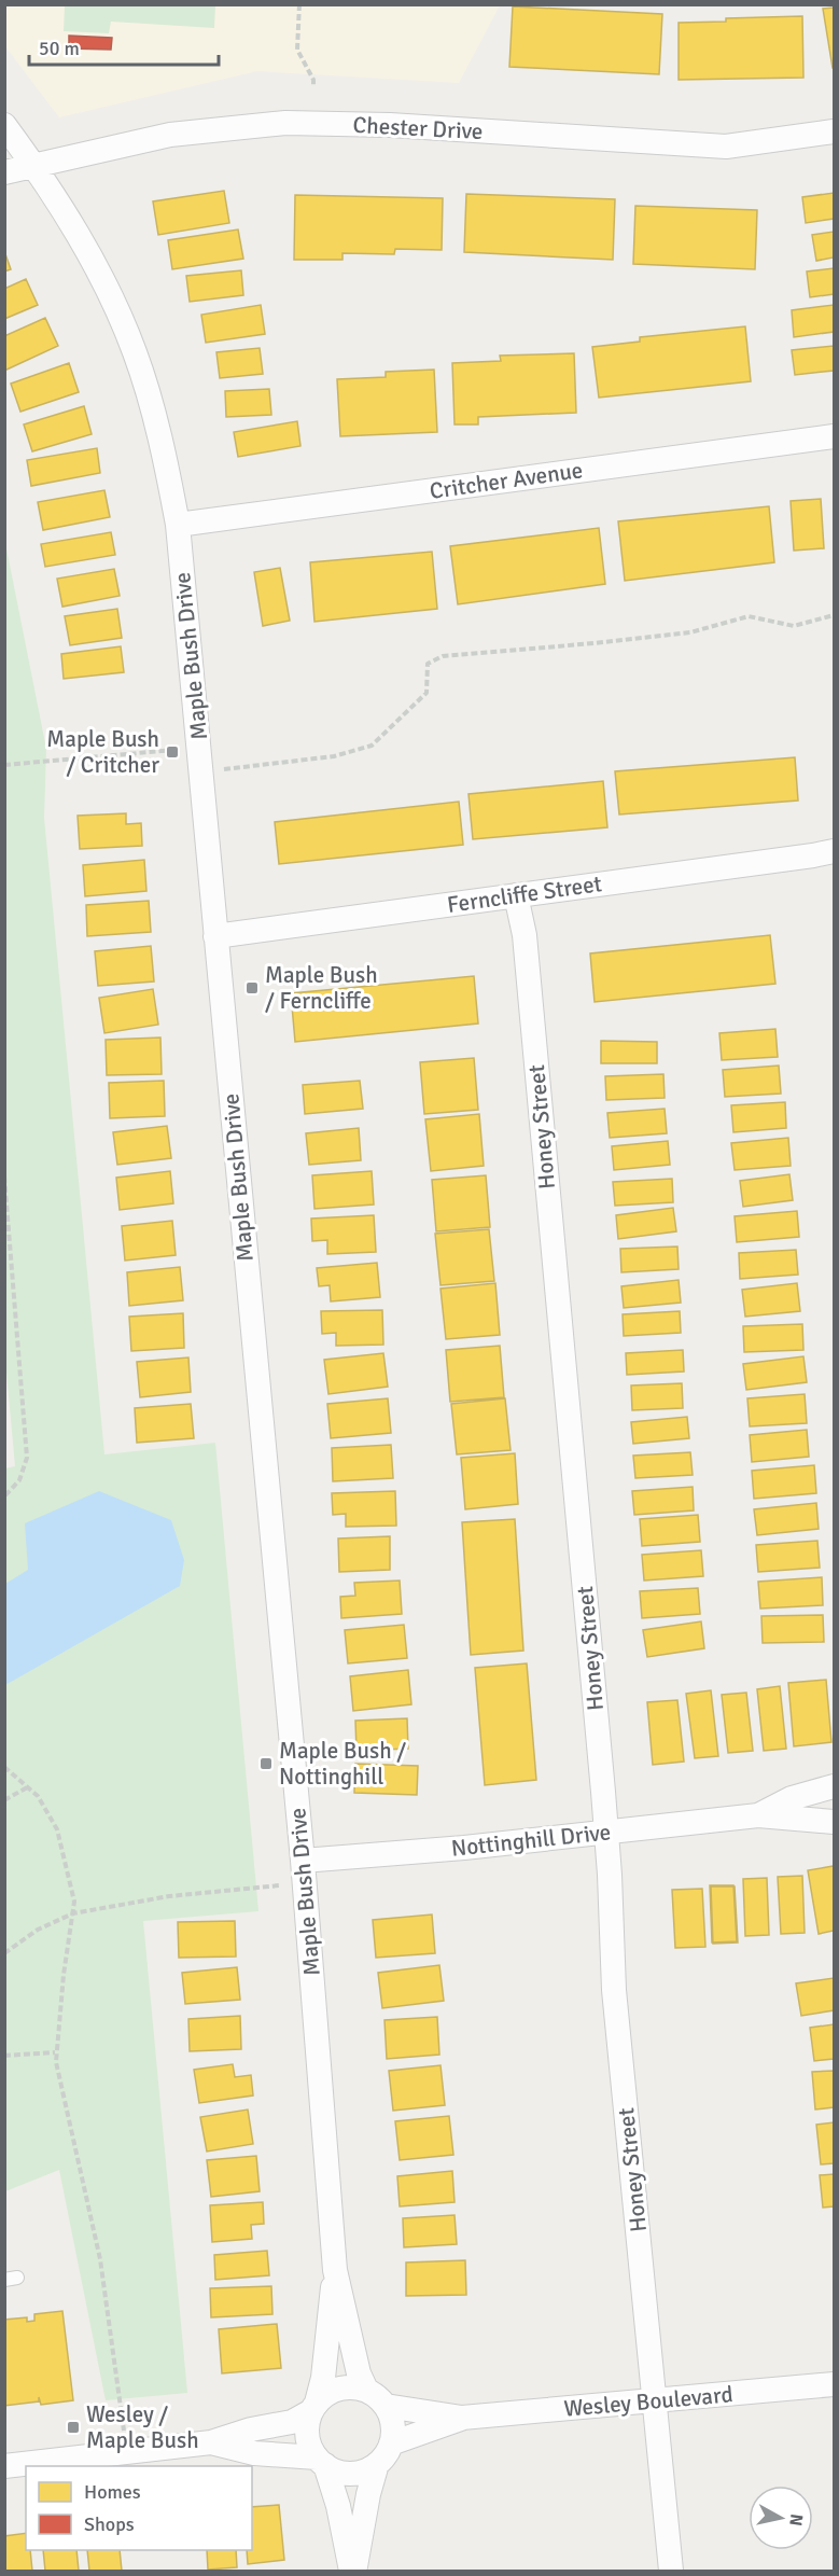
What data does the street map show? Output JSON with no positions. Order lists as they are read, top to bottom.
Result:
{
  "streets": {
    "street": [
      "Chester Drive",
      "Critcher Avenue",
      "Maple Bush Drive",
      "Ferncliffe Street",
      "Honey Street",
      "Nottinghill Drive",
      "Wesley Boulevard"
    ]
  },
  "crossings": [
    ["Chester Drive", "Maple Bush Drive"],
    ["Critcher Avenue", "Maple Bush Drive"],
    ["Maple Bush Drive", "Ferncliffe Street"],
    ["Maple Bush Drive", "Nottinghill Drive"],
    ["Maple Bush Drive", "Wesley Boulevard"],
    ["Ferncliffe Street", "Honey Street"],
    ["Honey Street", "Nottinghill Drive"],
    ["Honey Street", "Wesley Boulevard"]
  ],
  "places": {
    "transit": [
      "Maple Bush / Critcher",
      "Maple Bush / Ferncliffe",
      "Maple Bush / Nottinghill",
      "Wesley / Maple Bush"
    ]
  },
  "legend": ["Homes", "Shops"],
  "scale_bar": "50 m",
  "north": "right"
}
